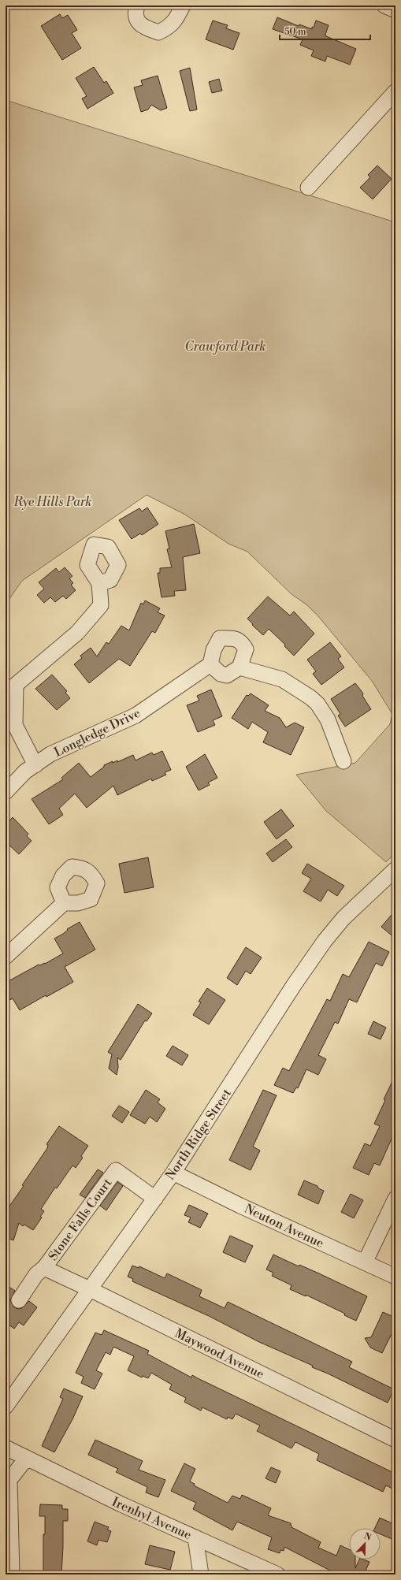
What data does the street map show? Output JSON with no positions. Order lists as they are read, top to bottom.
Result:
{
  "streets": {
    "street": [
      "Longledge Drive",
      "North Ridge Street",
      "Stone Falls Court",
      "Neuton Avenue",
      "Maywood Avenue",
      "Irenhyl Avenue"
    ]
  },
  "crossings": [
    ["North Ridge Street", "Stone Falls Court"],
    ["North Ridge Street", "Neuton Avenue"],
    ["North Ridge Street", "Maywood Avenue"],
    ["Stone Falls Court", "Maywood Avenue"]
  ],
  "parks": ["Crawford Park", "Rye Hills Park"],
  "scale_bar": "50 m",
  "north": "top"
}
